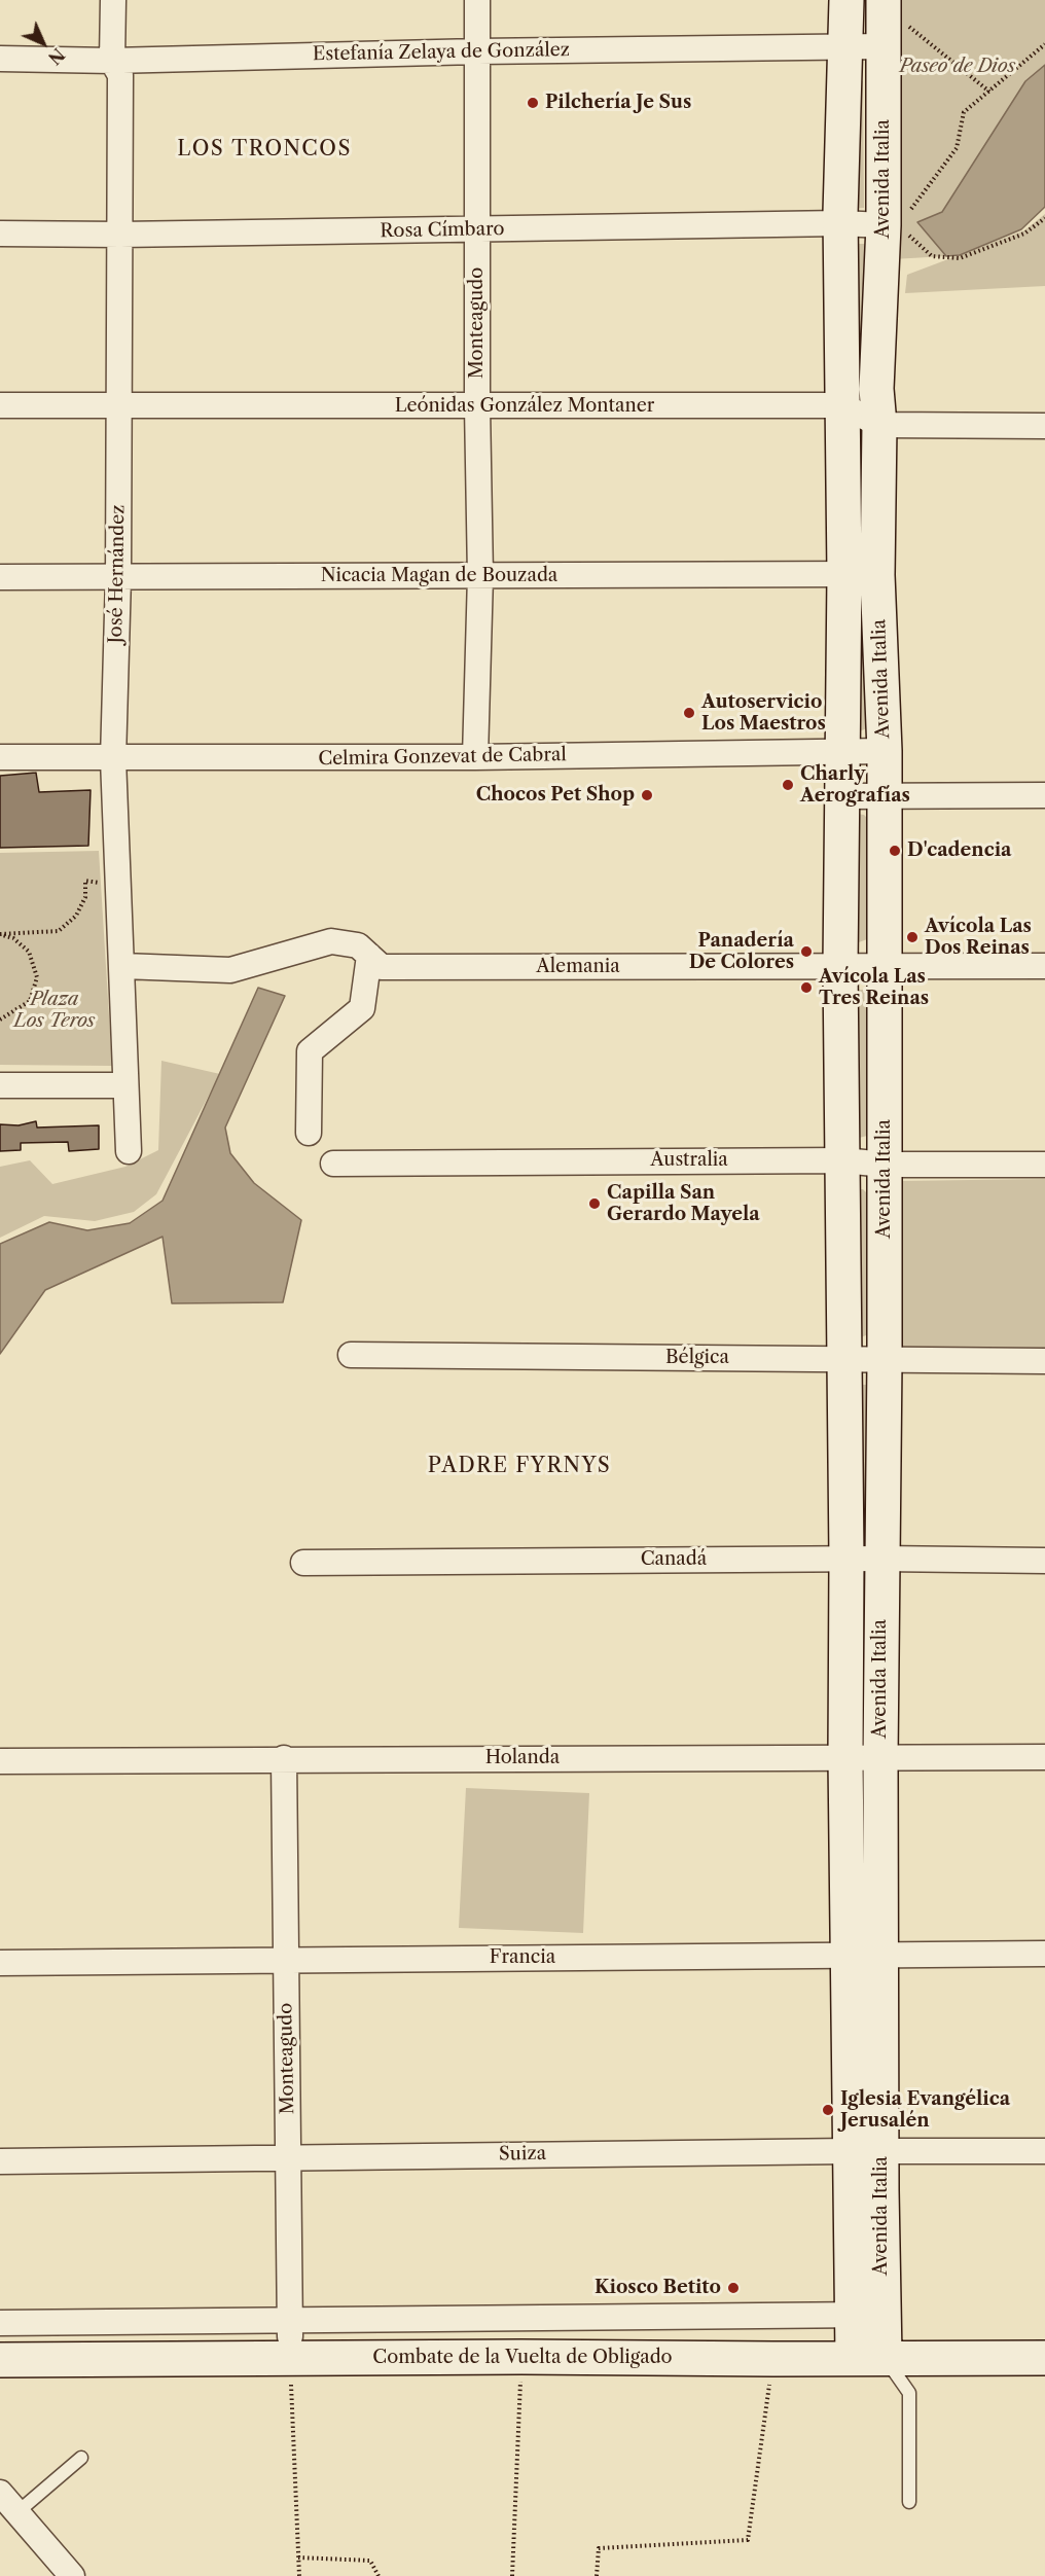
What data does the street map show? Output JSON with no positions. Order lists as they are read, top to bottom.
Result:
{
  "streets": {
    "main road": ["Avenida Italia", "Combate de la Vuelta de Obligado"],
    "street": [
      "Estefanía Zelaya de González",
      "Rosa Címbaro",
      "Monteagudo",
      "Leónidas González Montaner",
      "José Hernández",
      "Nicacia Magan de Bouzada",
      "Celmira Gonzevat de Cabral",
      "Alemania",
      "Australia",
      "Bélgica",
      "Canadá",
      "Holanda",
      "Francia",
      "Suiza"
    ]
  },
  "crossings": [
    ["Estefanía Zelaya de González", "Avenida Italia"],
    ["Estefanía Zelaya de González", "Monteagudo"],
    ["Estefanía Zelaya de González", "José Hernández"],
    ["Avenida Italia", "Rosa Címbaro"],
    ["Avenida Italia", "Leónidas González Montaner"],
    ["Avenida Italia", "Nicacia Magan de Bouzada"],
    ["Avenida Italia", "Celmira Gonzevat de Cabral"],
    ["Avenida Italia", "Alemania"],
    ["Avenida Italia", "Australia"],
    ["Avenida Italia", "Bélgica"],
    ["Avenida Italia", "Canadá"],
    ["Avenida Italia", "Holanda"],
    ["Avenida Italia", "Francia"],
    ["Avenida Italia", "Suiza"],
    ["Avenida Italia", "Combate de la Vuelta de Obligado"],
    ["Rosa Címbaro", "Monteagudo"],
    ["Rosa Címbaro", "José Hernández"],
    ["Monteagudo", "Leónidas González Montaner"],
    ["Monteagudo", "Nicacia Magan de Bouzada"],
    ["Monteagudo", "Celmira Gonzevat de Cabral"],
    ["Monteagudo", "Holanda"],
    ["Monteagudo", "Francia"],
    ["Monteagudo", "Suiza"],
    ["Monteagudo", "Combate de la Vuelta de Obligado"],
    ["Leónidas González Montaner", "José Hernández"],
    ["José Hernández", "Nicacia Magan de Bouzada"],
    ["José Hernández", "Celmira Gonzevat de Cabral"],
    ["José Hernández", "Alemania"]
  ],
  "districts": ["LOS TRONCOS", "PADRE FYRNYS"],
  "parks": ["Paseo de Dios", "Plaza Los Teros"],
  "places": [
    "Pilchería Je Sus",
    "Autoservicio Los Maestros",
    "Charly Aerografías",
    "Chocos Pet Shop",
    "D'cadencia",
    "Avícola Las Dos Reinas",
    "Panadería De Colores",
    "Avícola Las Tres Reinas",
    "Capilla San Gerardo Mayela",
    "Iglesia Evangélica Jerusalén",
    "Kiosco Betito"
  ],
  "north": "bottom right"
}
